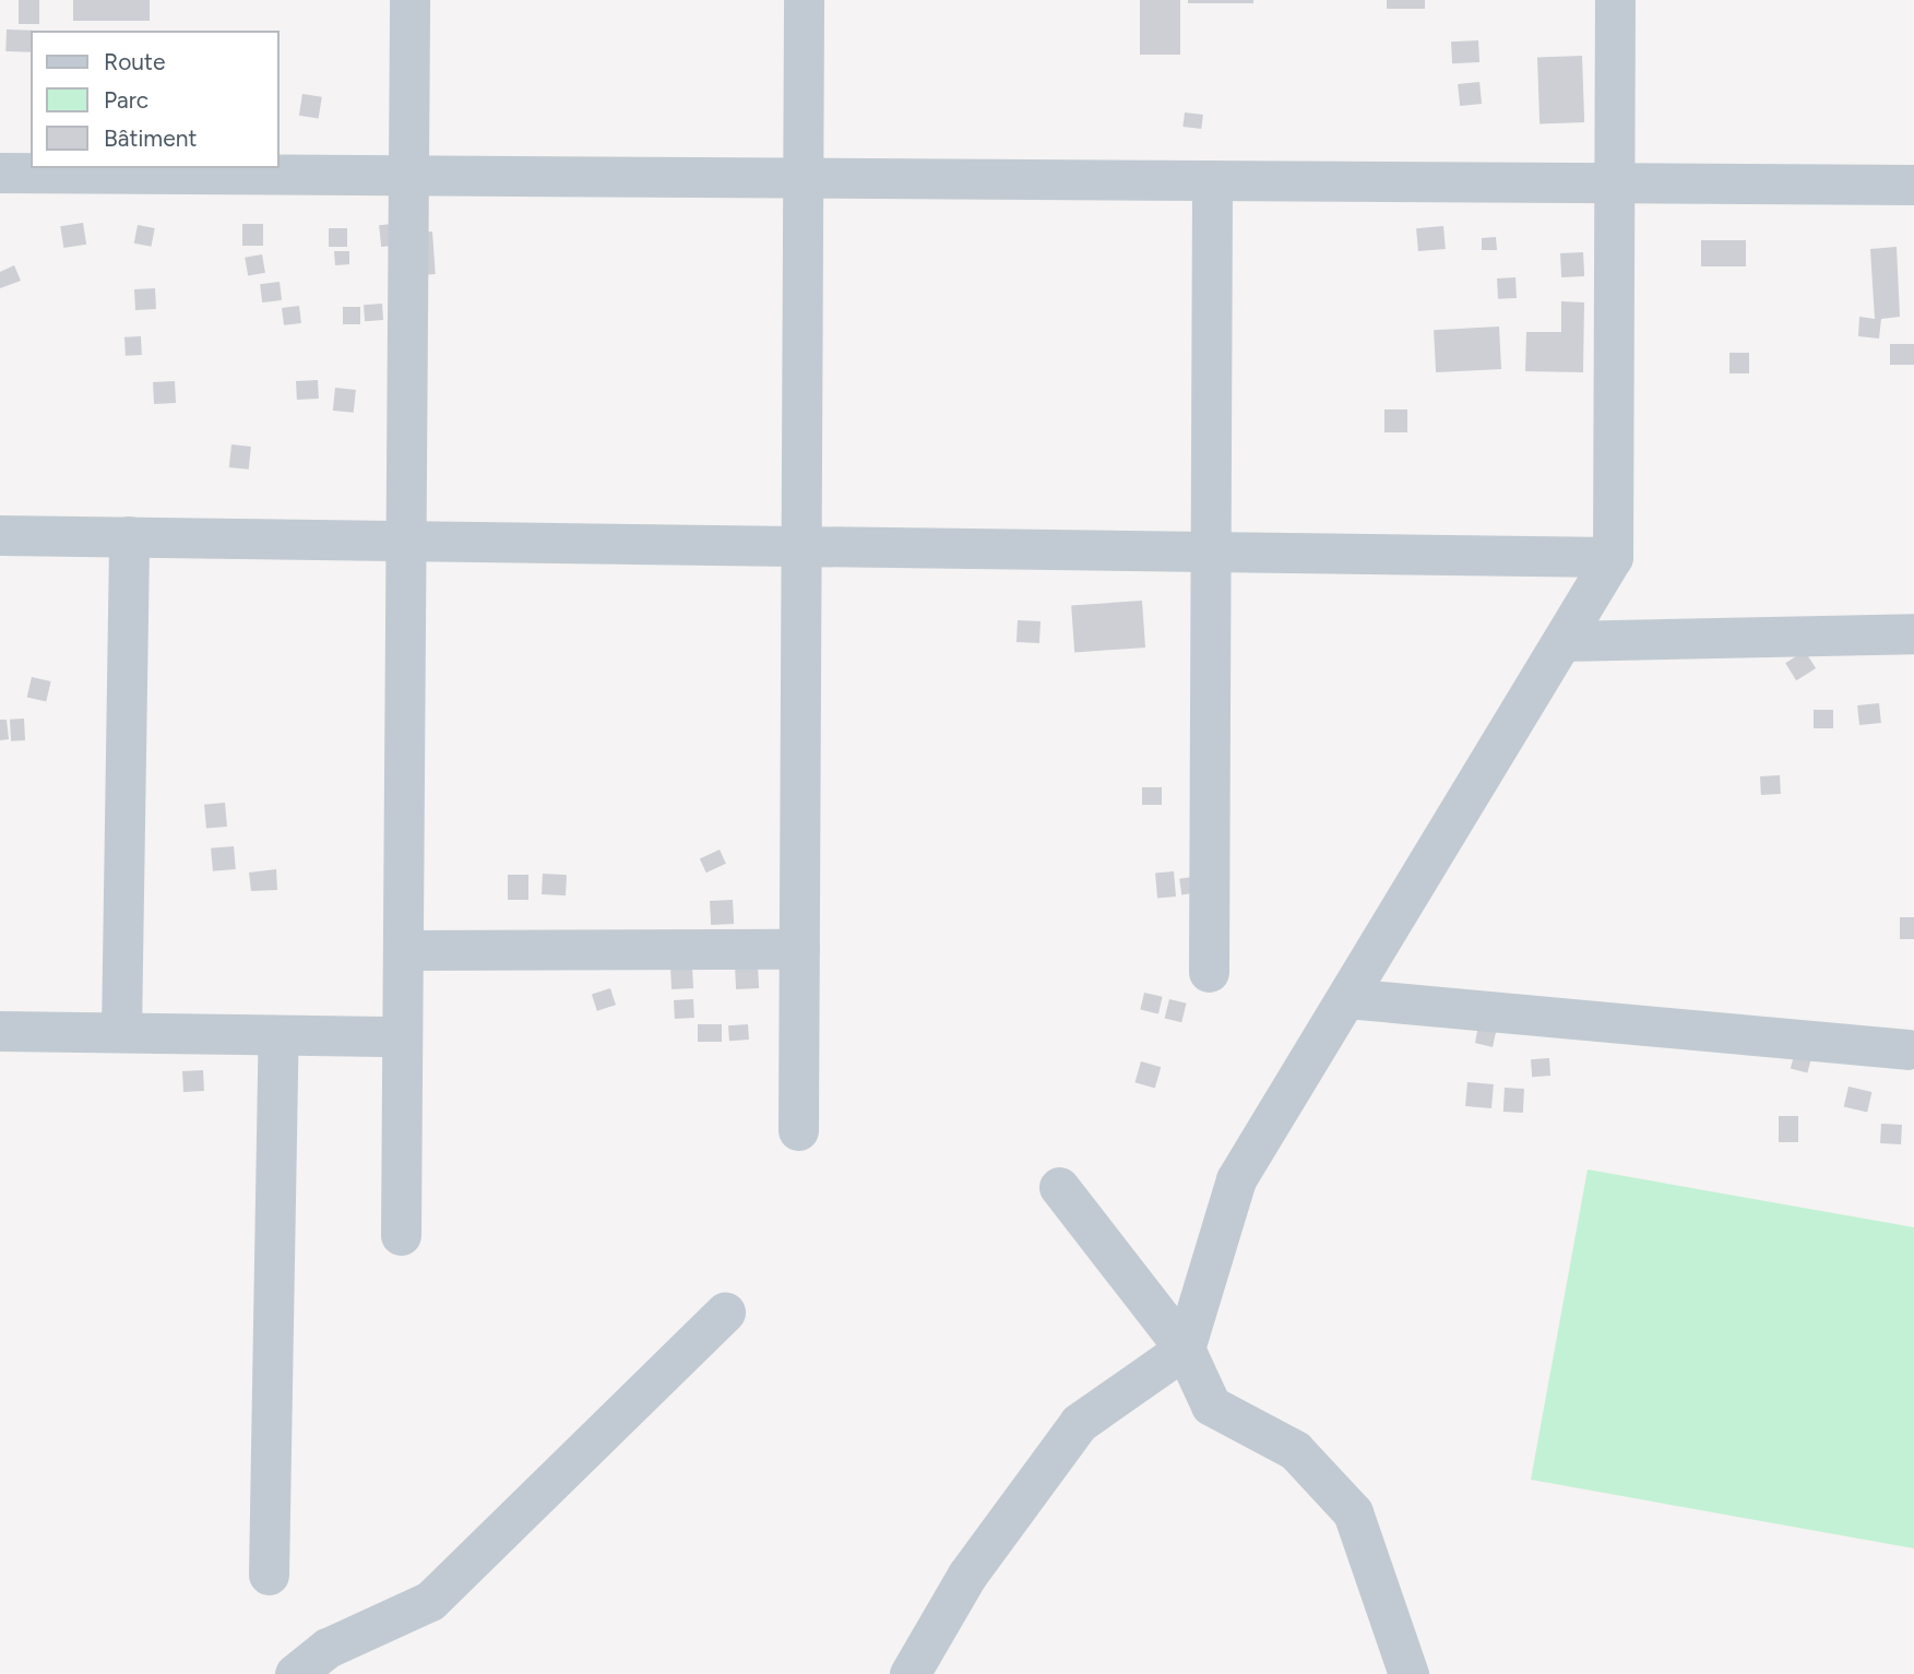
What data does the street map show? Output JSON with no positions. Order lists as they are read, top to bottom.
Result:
{
  "legend": ["Route", "Parc", "Bâtiment"]
}
